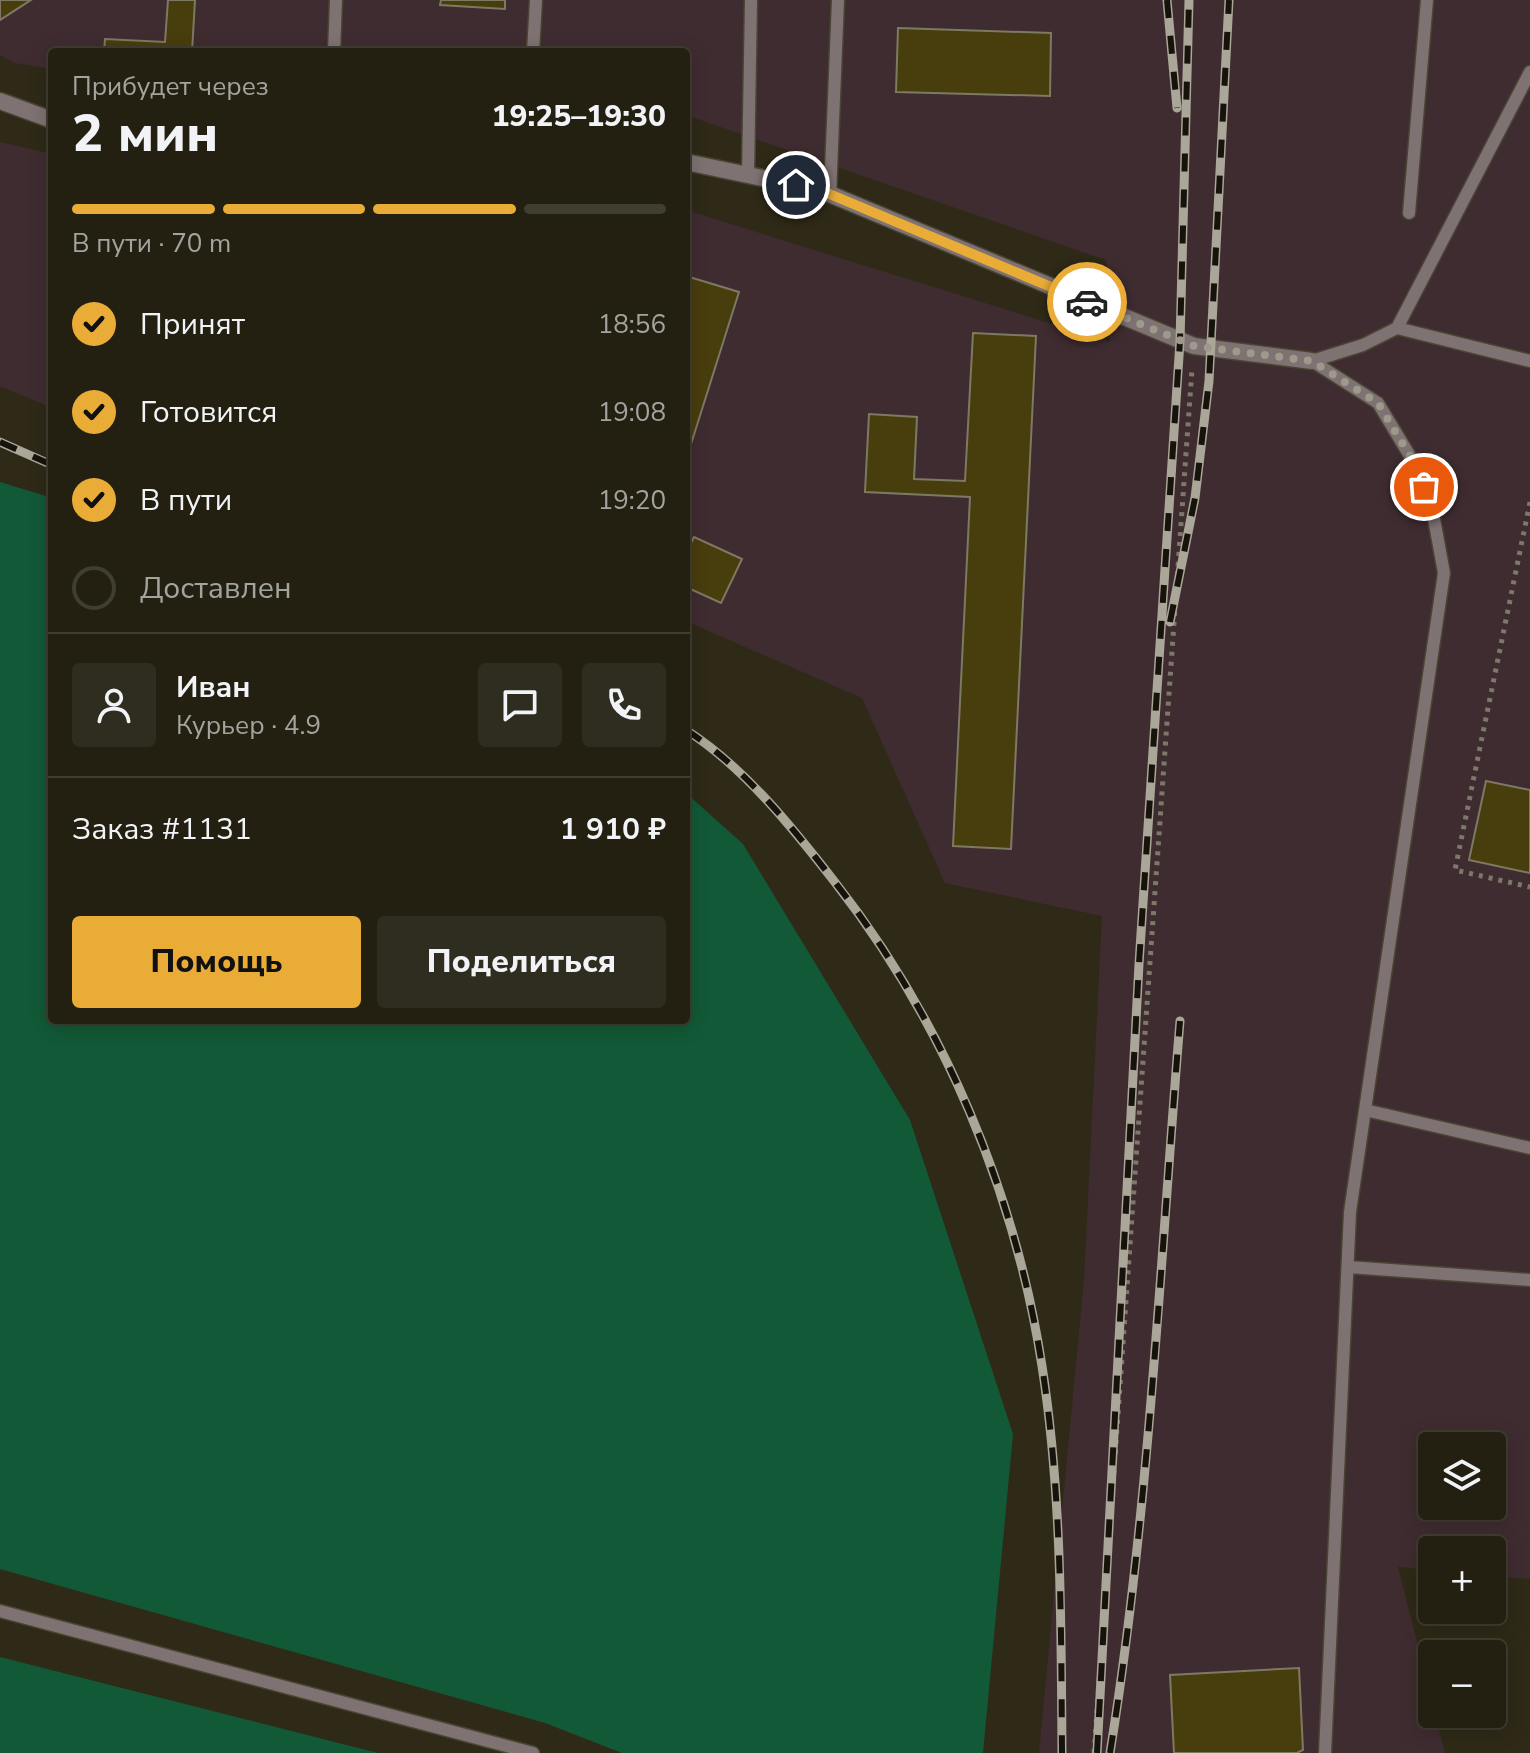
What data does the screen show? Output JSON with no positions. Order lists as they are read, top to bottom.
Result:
{
  "page": {
    "heading": ["2 мин", "Прибудет через", "19:25–19:30"],
    "panel": [
      "Иван",
      "Курьер · 4.9",
      "Заказ #1131",
      "1 910 ₽"
    ],
    "bar": "В пути · 70 m",
    "list": [
      ["Принят", "18:56"],
      ["Готовится", "19:08"],
      ["В пути", "19:20"],
      "Доставлен"
    ],
    "buttons": ["Помощь", "Поделиться"],
    "map_buttons": ["+", "−"]
  }
}
